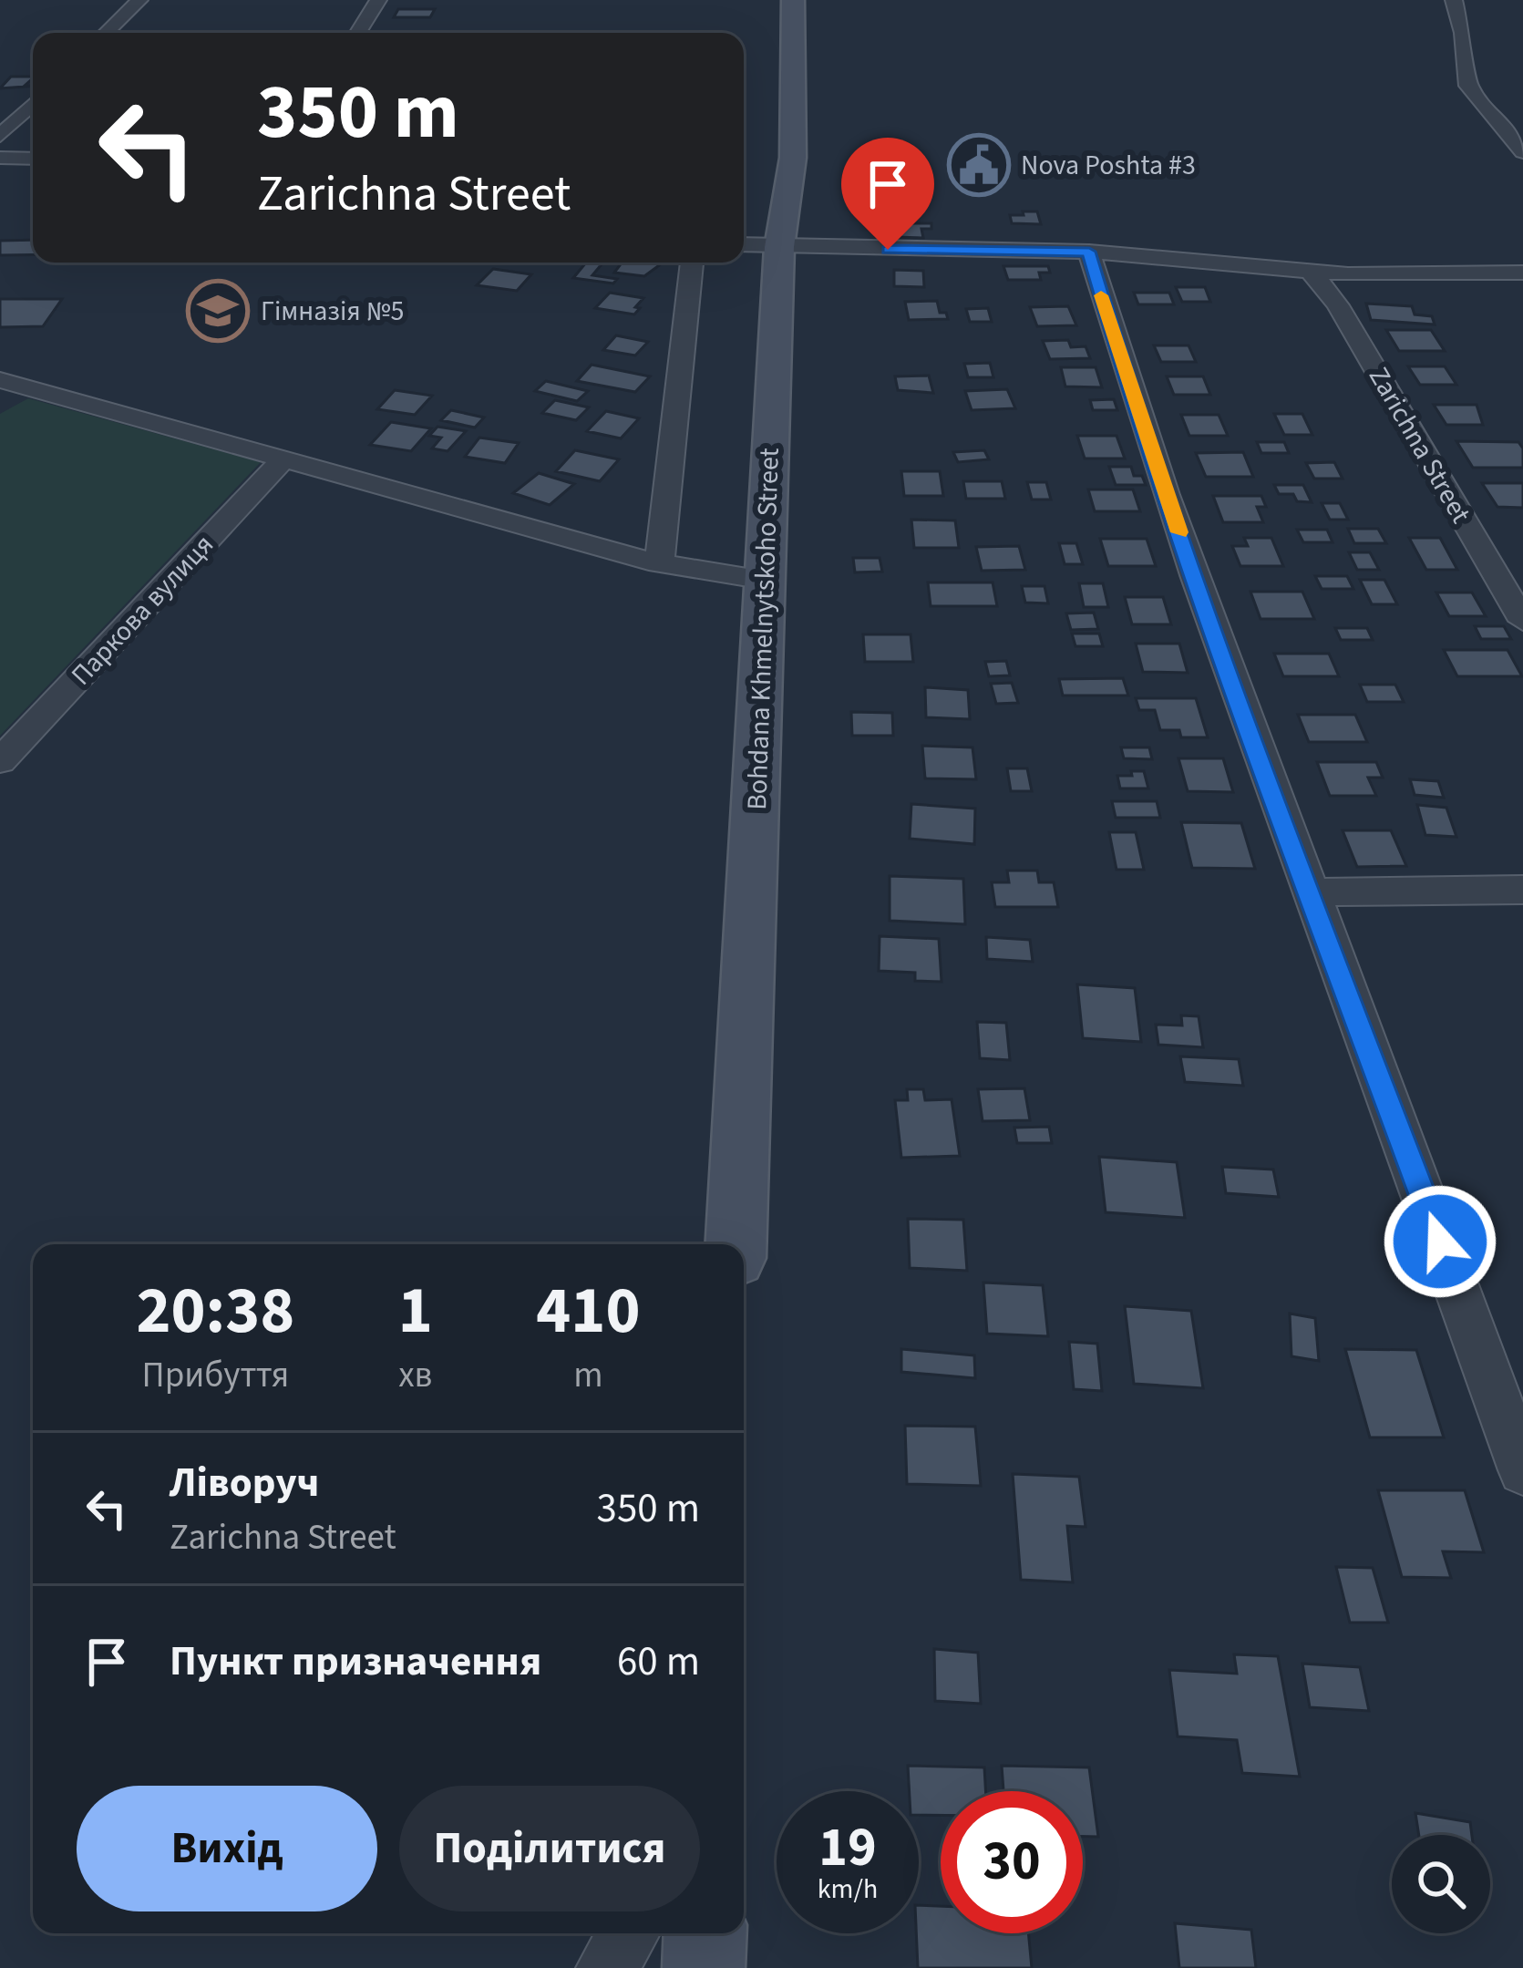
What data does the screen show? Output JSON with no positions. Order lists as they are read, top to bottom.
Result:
{
  "streets": {
    "main road": ["Bohdana Khmelnytskoho Street"],
    "street": ["Zarichna Street", "Паркова вулиця"]
  },
  "places": {
    "public building": ["Nova Poshta #3"],
    "school or university": ["Гімназія №5"]
  },
  "page": {
    "turn": ["350 m", "Zarichna Street"],
    "eta": [
      "20:38",
      "Прибуття",
      "1",
      "хв",
      "410",
      "m"
    ],
    "list": [
      {
        "name": "Ліворуч",
        "note": "Zarichna Street",
        "value": "350 m"
      },
      {
        "name": "Пункт призначення",
        "value": "60 m"
      }
    ],
    "buttons": ["Вихід", "Поділитися"],
    "speed": "19 km/h",
    "limit": "30"
  }
}
